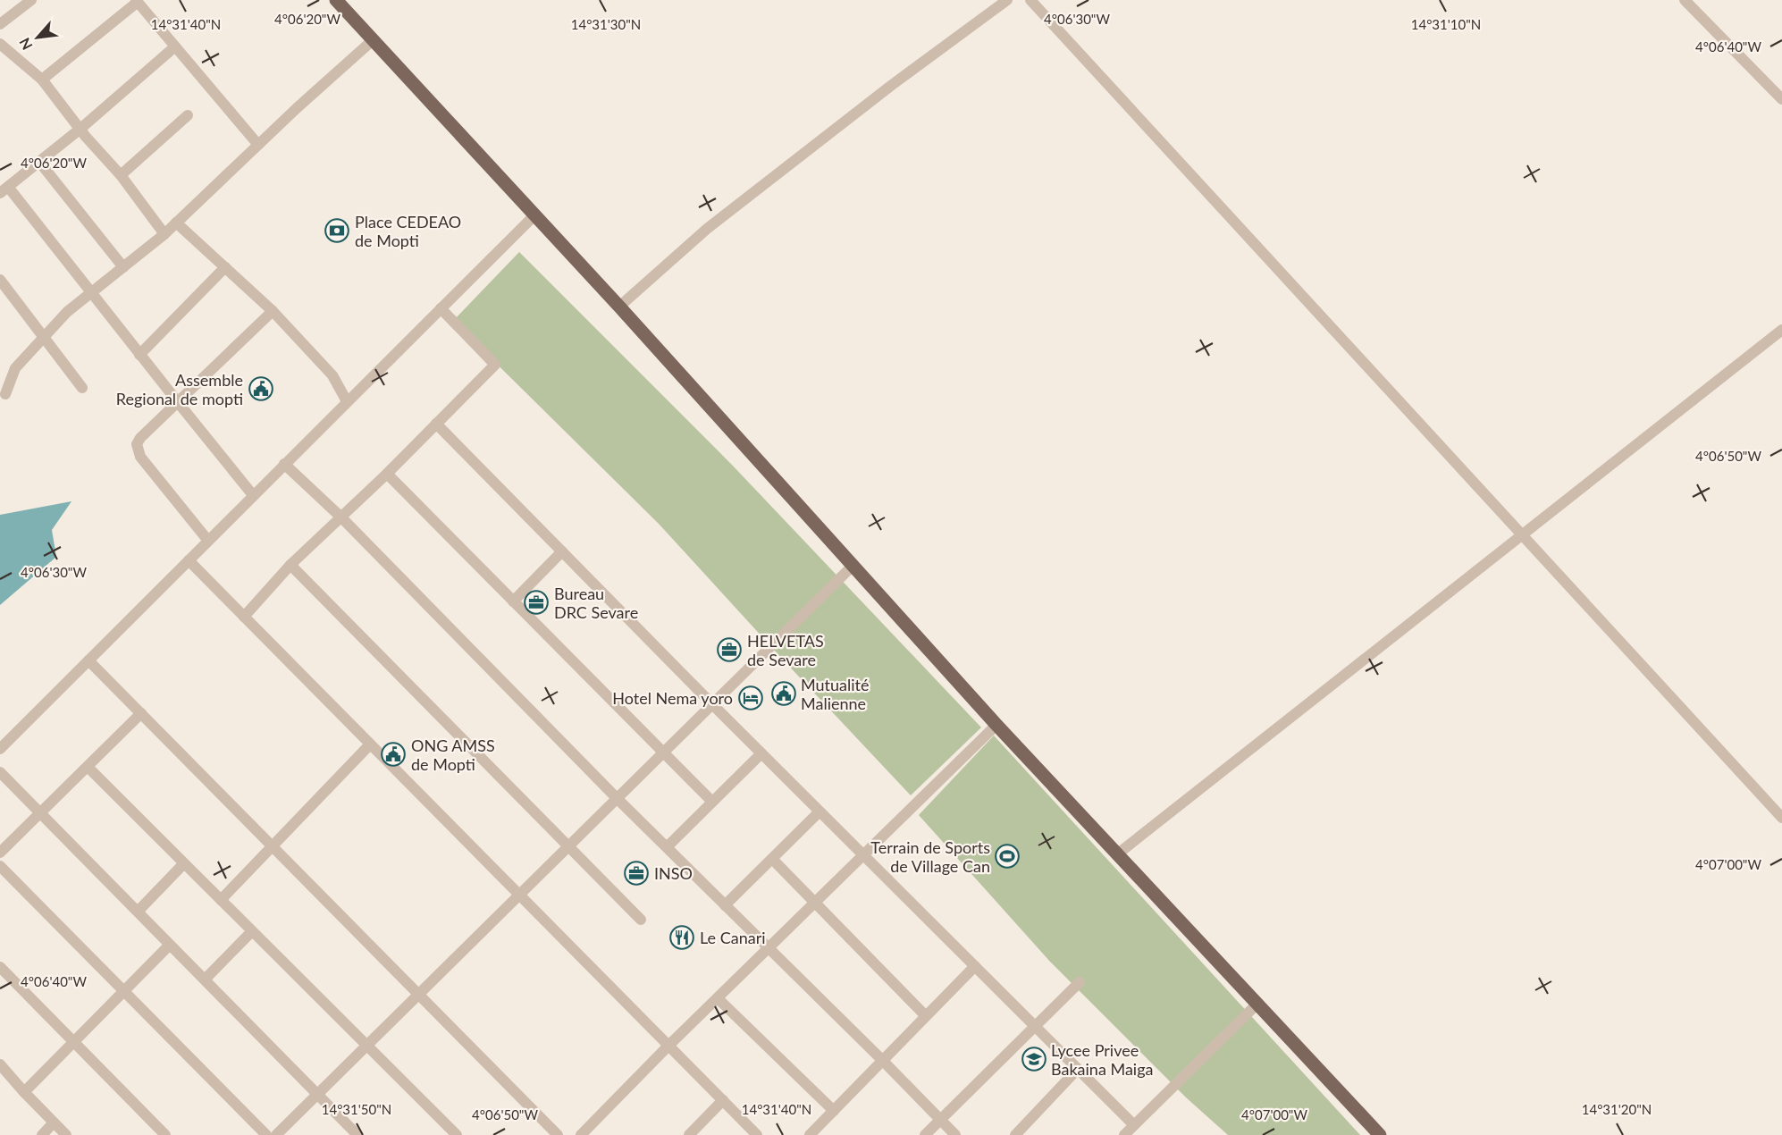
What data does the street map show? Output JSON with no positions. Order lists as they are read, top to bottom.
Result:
{
  "places": {
    "bank": ["Place CEDEAO de Mopti"],
    "public building": ["Assemble Regional de mopti", "Mutualité Malienne", "ONG AMSS de Mopti"],
    "office": ["Bureau DRC Sevare", "HELVETAS de Sevare", "INSO"],
    "hotel": ["Hotel Nema yoro"],
    "sports": ["Terrain de Sports de Village Can"],
    "restaurant": ["Le Canari"],
    "school or university": ["Lycee Privee Bakaina Maiga"]
  },
  "north": "bottom left",
  "coordinates": [
    "4°06'20\"W",
    "4°06'30\"W",
    "14°31'40\"N",
    "14°31'30\"N",
    "14°31'10\"N",
    "4°06'40\"W",
    "4°06'50\"W",
    "4°07'00\"W",
    "14°31'50\"N",
    "14°31'20\"N"
  ]
}
